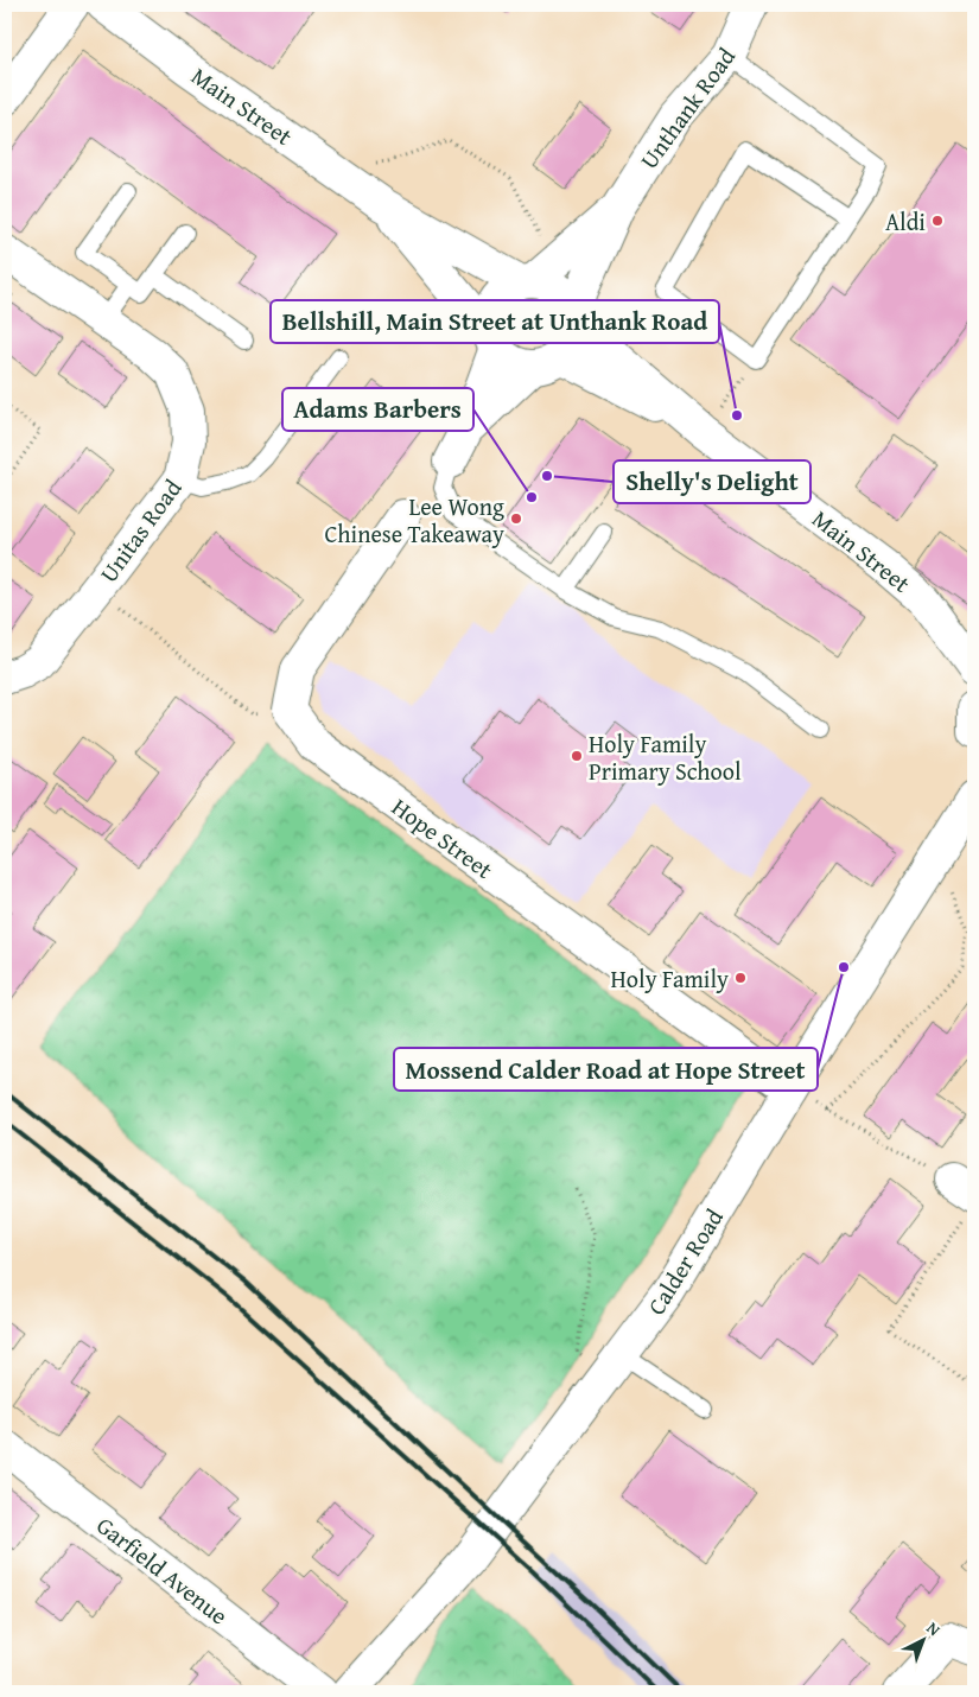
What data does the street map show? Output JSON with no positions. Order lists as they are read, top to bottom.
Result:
{
  "streets": {
    "street": [
      "Main Street",
      "Unthank Road",
      "Unitas Road",
      "Hope Street",
      "Calder Road",
      "Garfield Avenue"
    ]
  },
  "crossings": [
    ["Main Street", "Unthank Road"],
    ["Hope Street", "Calder Road"]
  ],
  "places": [
    "Aldi",
    "Bellshill, Main Street at Unthank Road",
    "Shelly's Delight",
    "Adams Barbers",
    "Lee Wong Chinese Takeaway",
    "Holy Family Primary School",
    "Mossend Calder Road at Hope Street",
    "Holy Family"
  ],
  "north": "top right"
}
